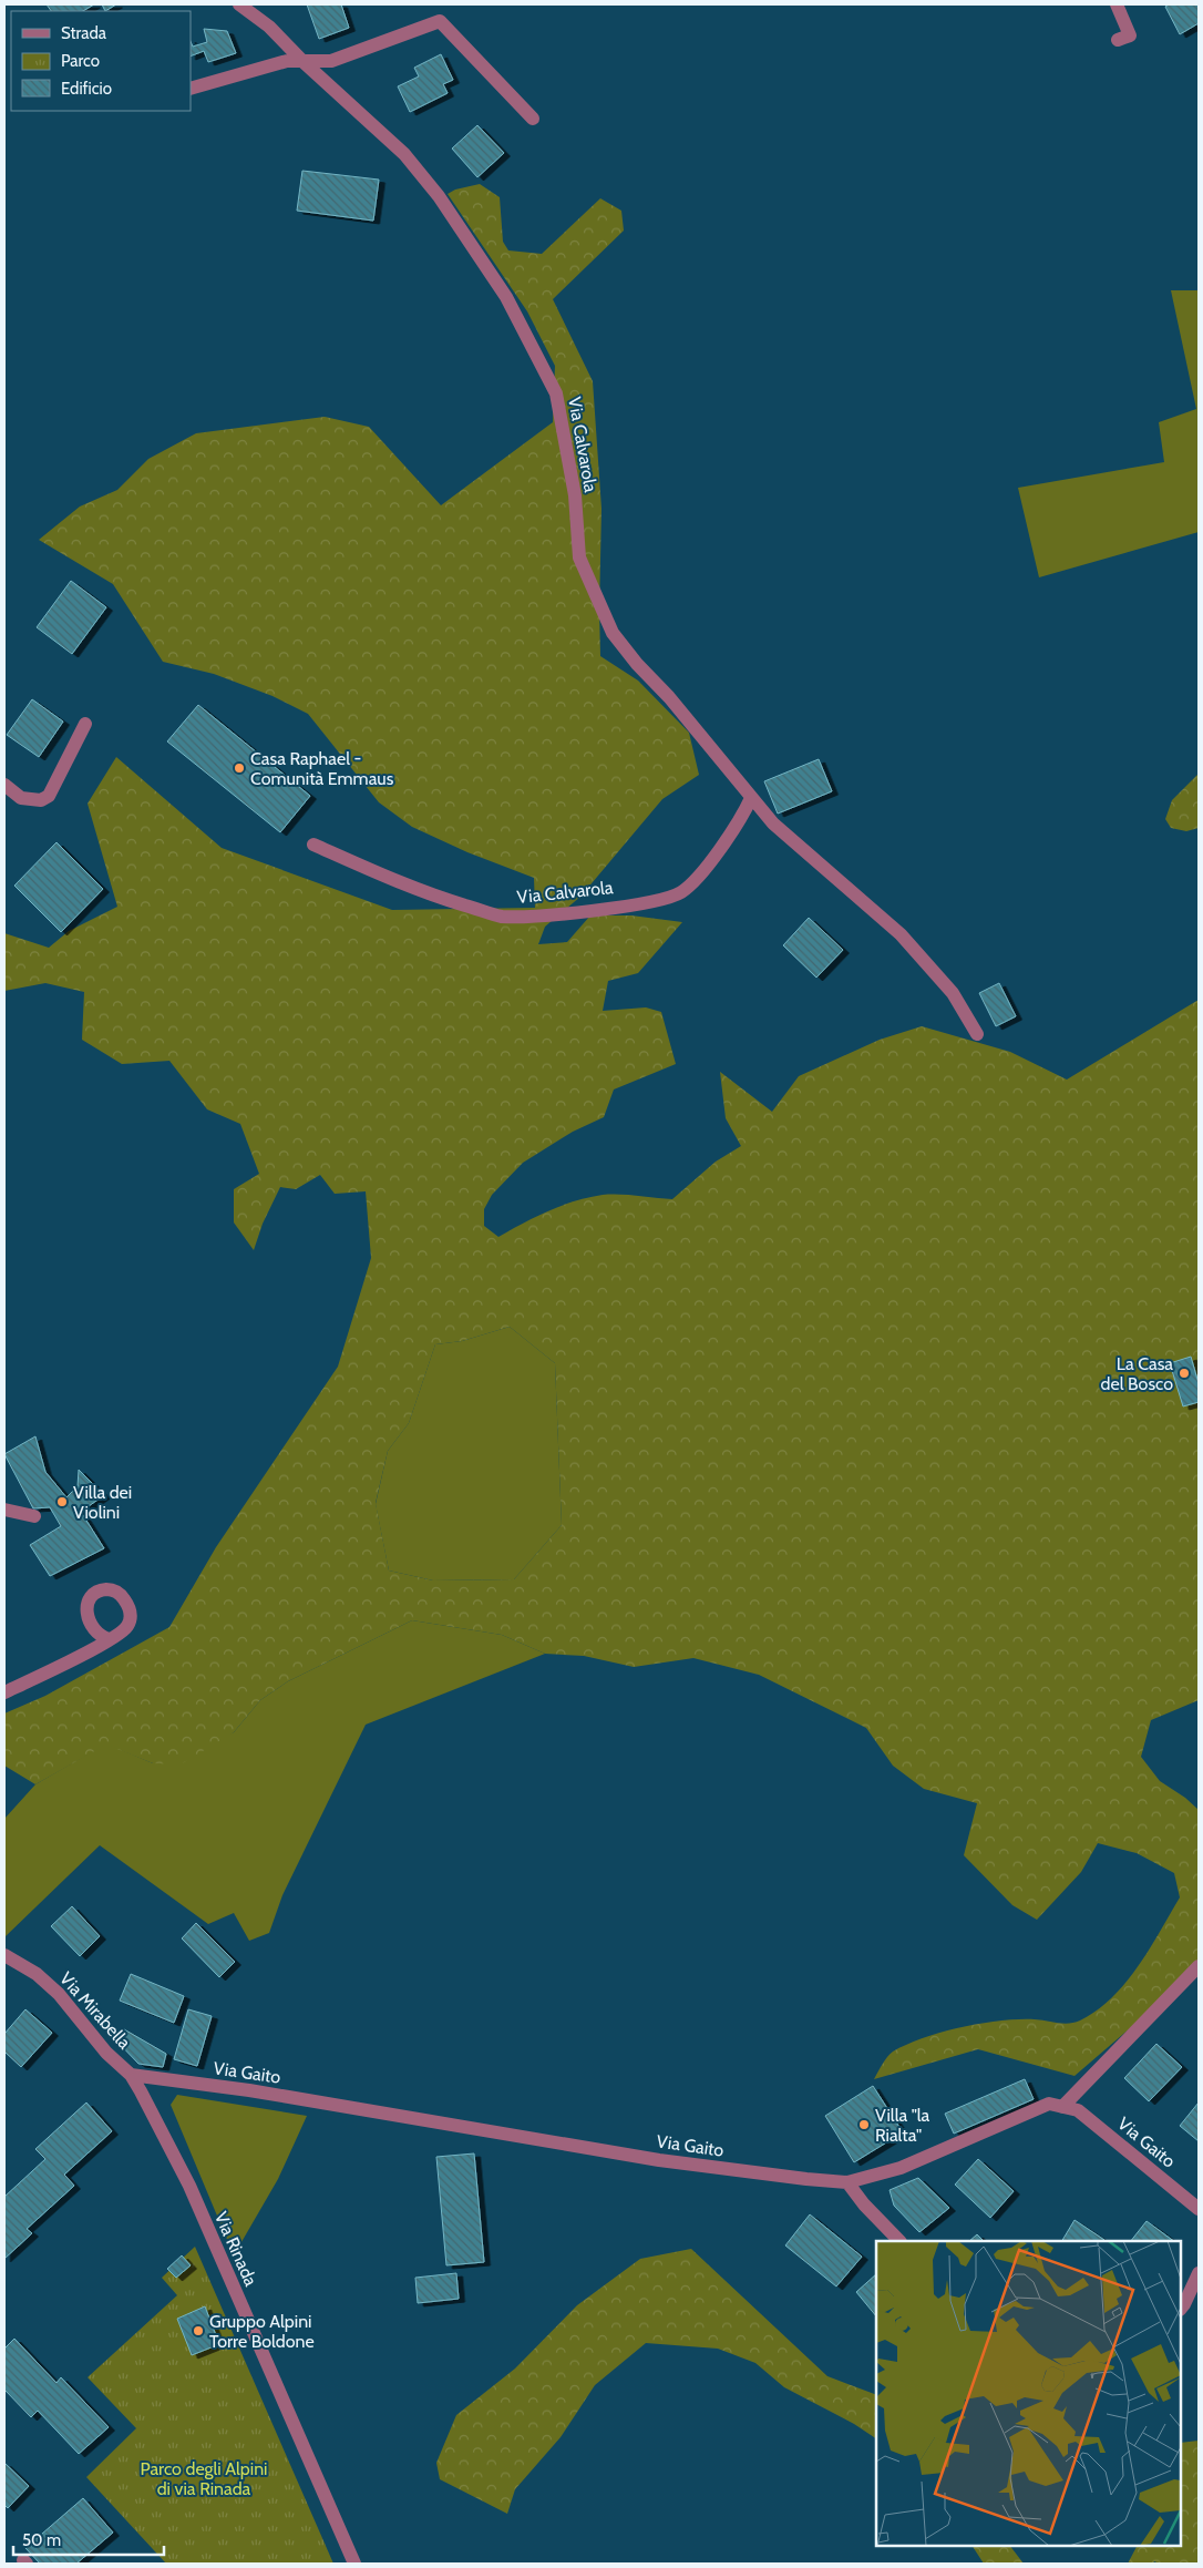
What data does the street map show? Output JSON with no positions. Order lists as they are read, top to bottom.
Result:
{
  "streets": {
    "street": [
      "Via Calvarola",
      "Via Mirabella",
      "Via Gaito",
      "Via Rinada"
    ]
  },
  "crossings": [
    ["Via Mirabella", "Via Gaito"],
    ["Via Mirabella", "Via Rinada"],
    ["Via Gaito", "Via Rinada"]
  ],
  "parks": ["Parco degli Alpini di via Rinada"],
  "places": [
    "Casa Raphael - Comunità Emmaus",
    "La Casa del Bosco",
    "Villa dei Violini",
    "Villa \"la Rialta\"",
    "Gruppo Alpini Torre Boldone"
  ],
  "legend": ["Strada", "Parco", "Edificio"],
  "scale_bar": "50 m"
}
